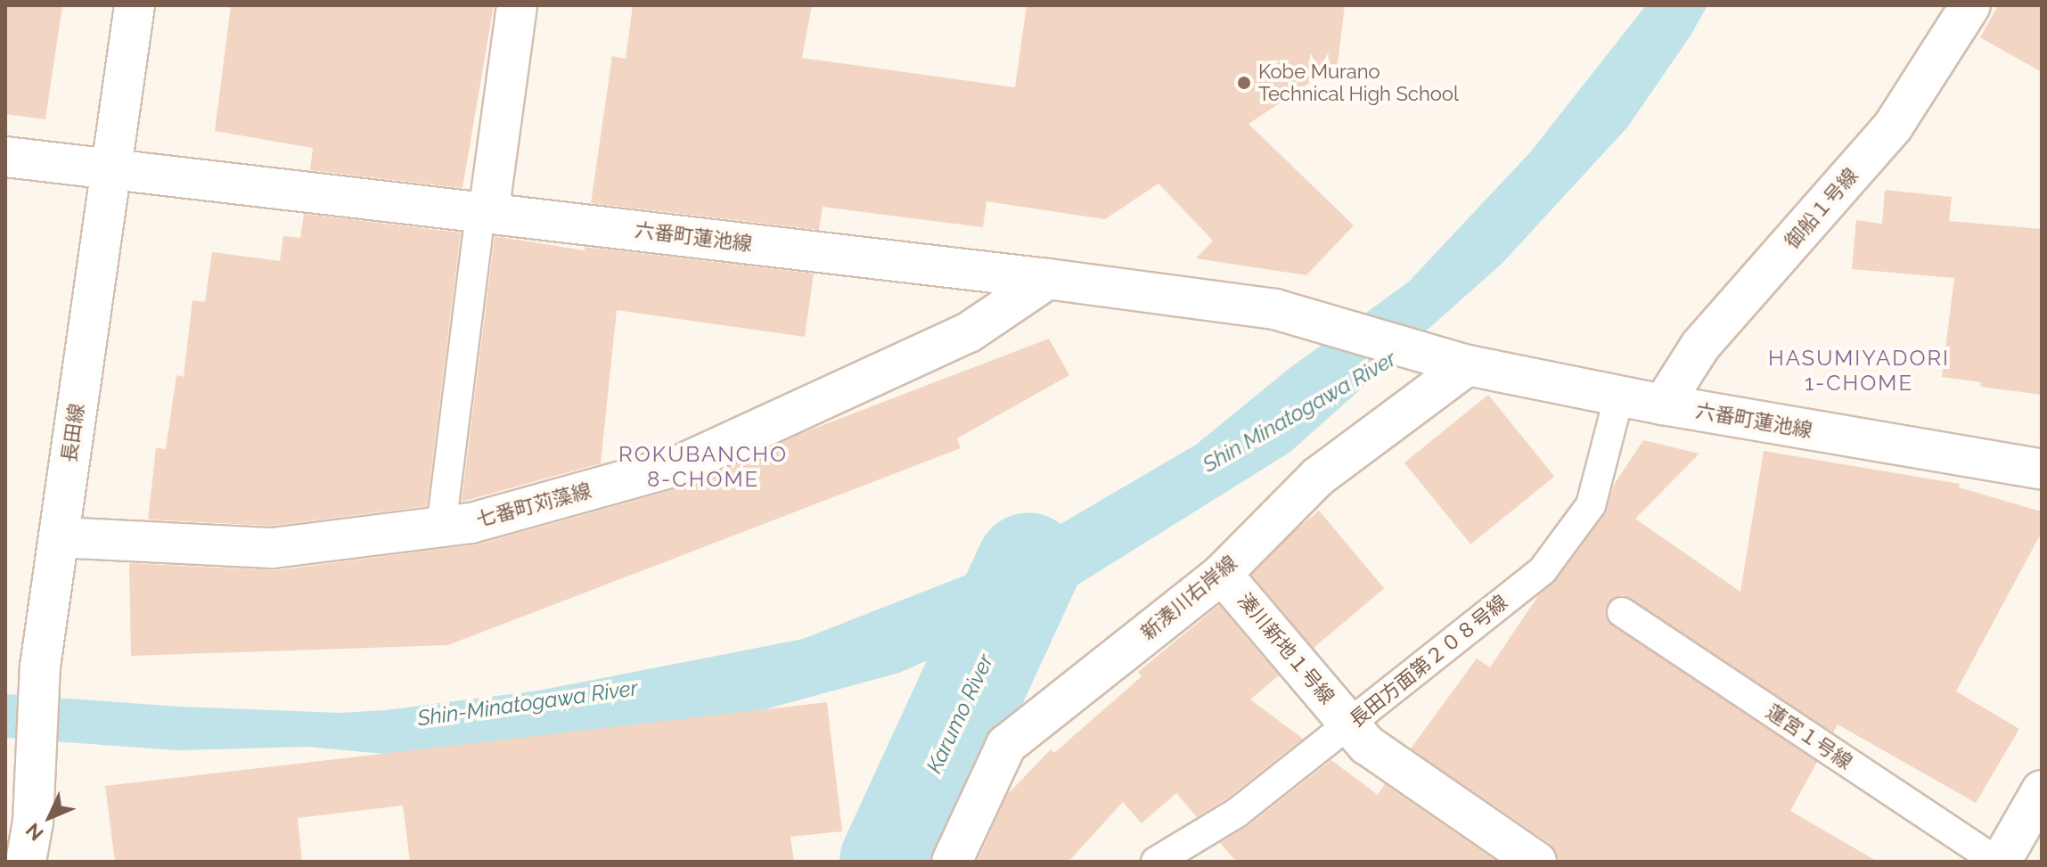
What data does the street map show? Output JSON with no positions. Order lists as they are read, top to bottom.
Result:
{
  "streets": {
    "street": [
      "御船１号線",
      "六番町蓮池線",
      "長田線",
      "七番町苅藻線",
      "新湊川右岸線",
      "湊川新地１号線"
    ],
    "lane": ["長田方面第２０８号線", "蓮宮１号線"]
  },
  "crossings": [
    ["御船１号線", "六番町蓮池線"],
    ["六番町蓮池線", "長田線"],
    ["六番町蓮池線", "七番町苅藻線"],
    ["六番町蓮池線", "新湊川右岸線"],
    ["六番町蓮池線", "長田方面第２０８号線"],
    ["長田線", "七番町苅藻線"],
    ["新湊川右岸線", "湊川新地１号線"],
    ["湊川新地１号線", "長田方面第２０８号線"]
  ],
  "districts": ["HASUMIYADORI 1-CHOME", "ROKUBANCHO 8-CHOME"],
  "water": ["Shin Minatogawa River", "Shin-Minatogawa River", "Karumo River"],
  "places": ["Kobe Murano Technical High School"],
  "north": "bottom left"
}
